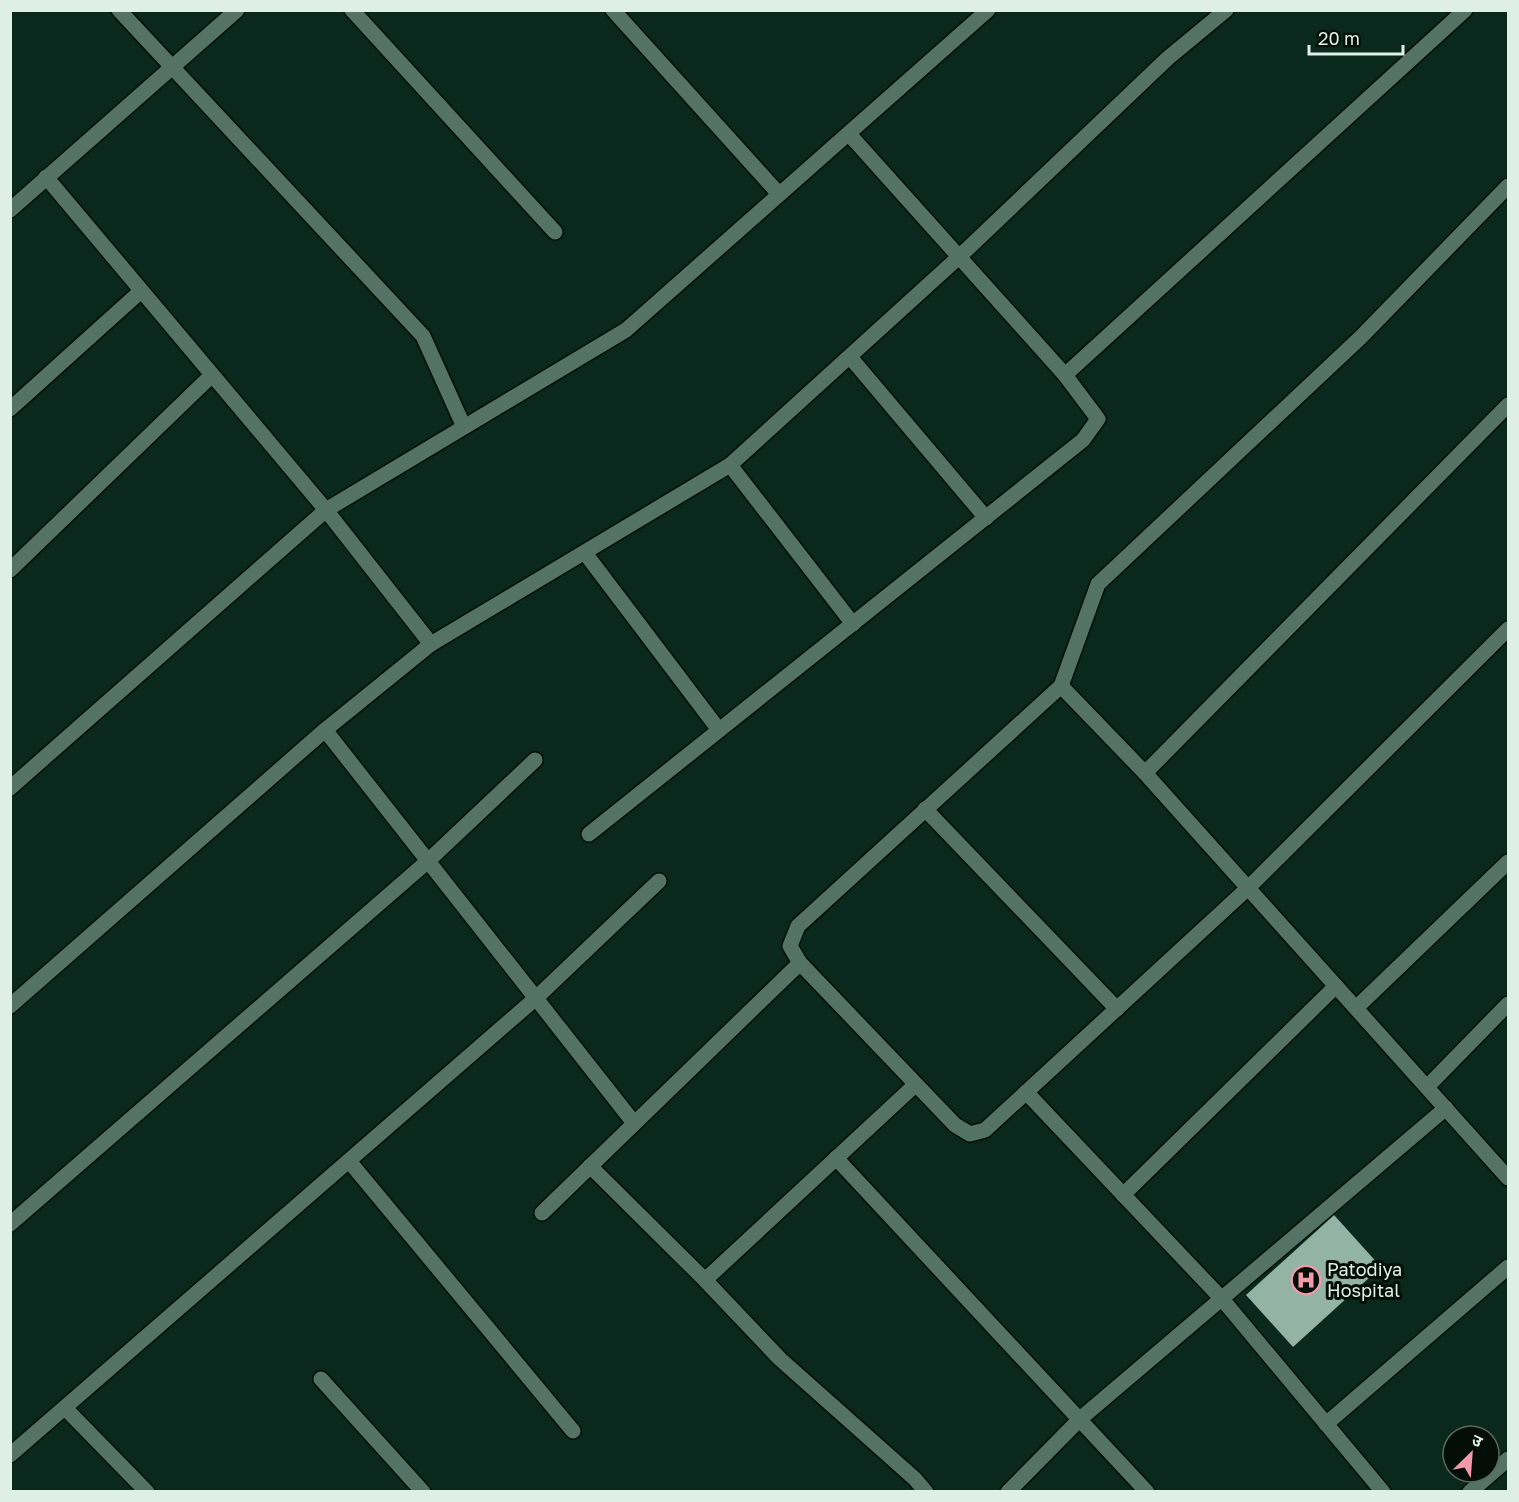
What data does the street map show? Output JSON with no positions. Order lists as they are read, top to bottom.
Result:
{
  "places": {
    "hospital": ["Patodiya Hospital"]
  },
  "scale_bar": "20 m",
  "north": "top right"
}
